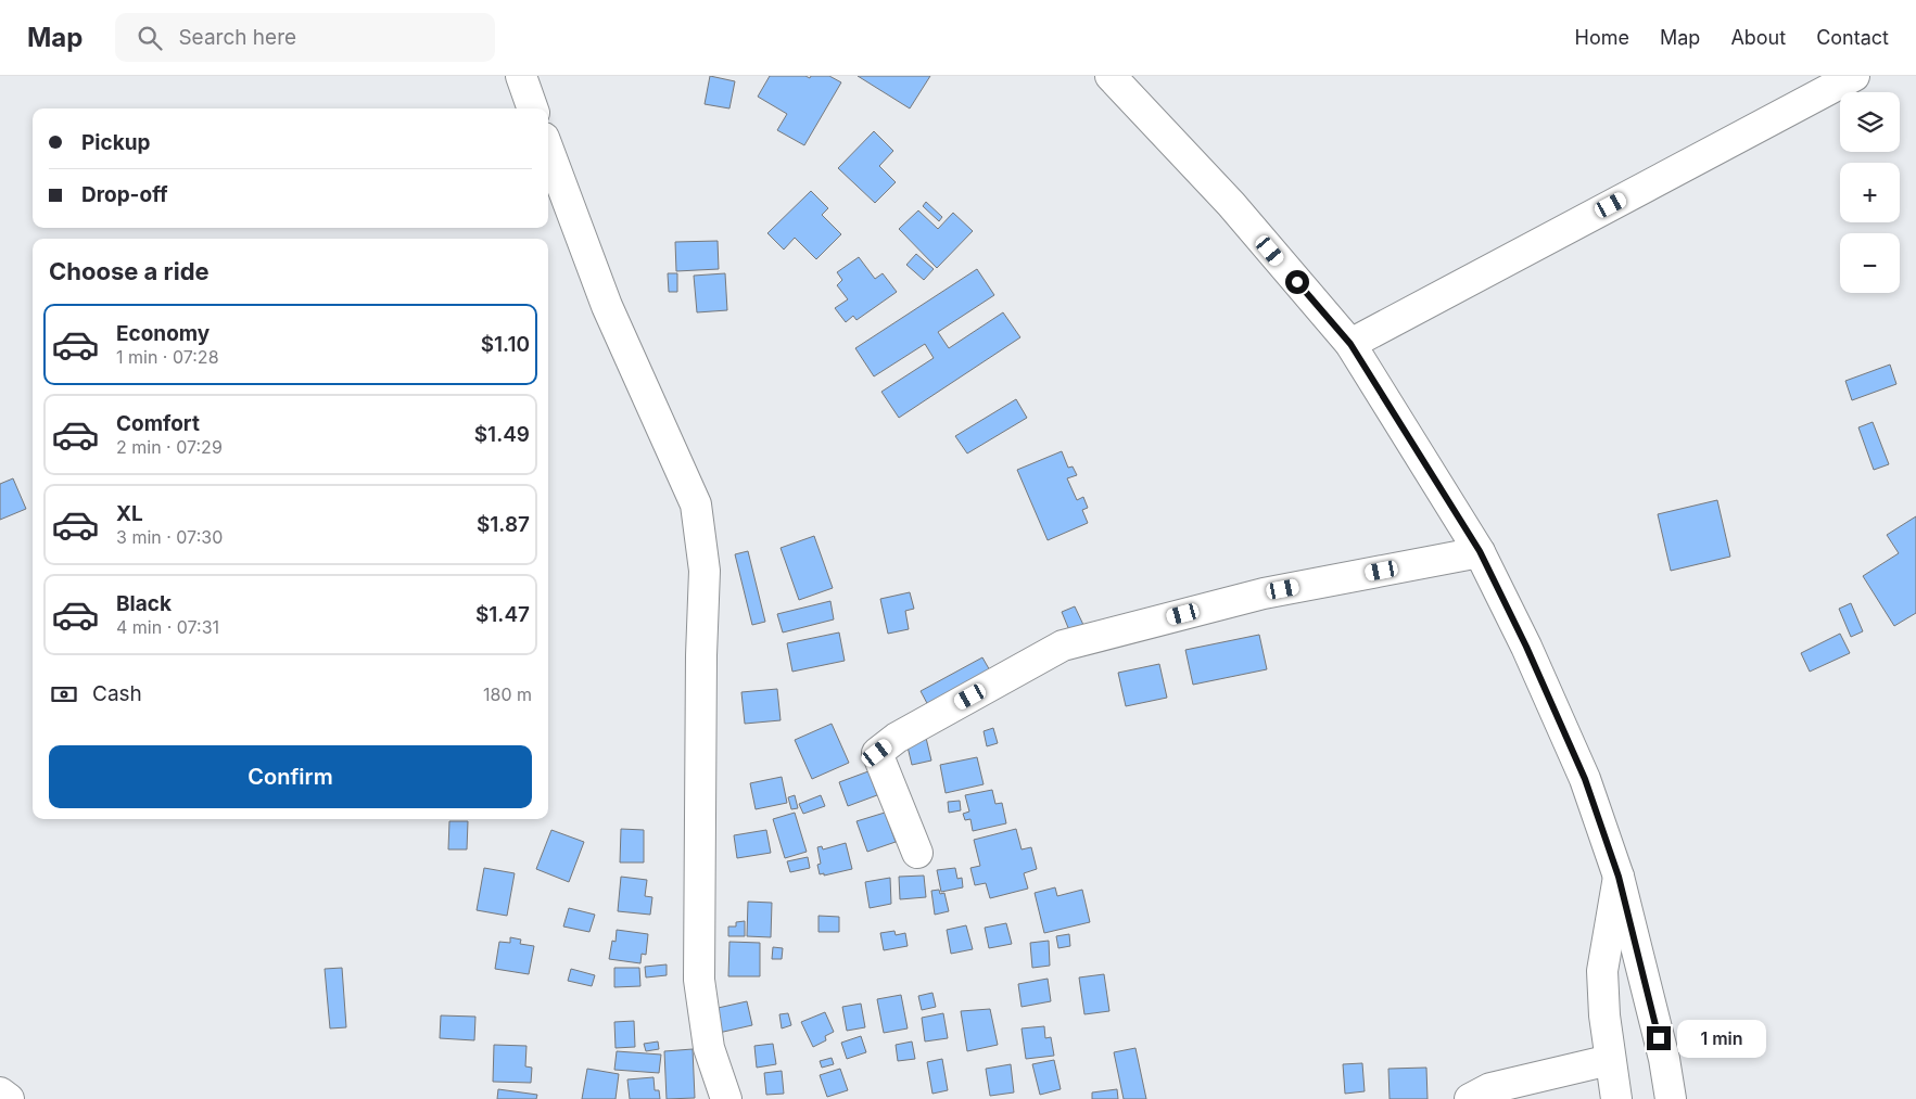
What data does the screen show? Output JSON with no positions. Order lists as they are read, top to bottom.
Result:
{
  "page": {
    "header": "Map",
    "search": "Search here",
    "nav": [
      "Home",
      "Map",
      "About",
      "Contact"
    ],
    "map_buttons": ["+", "−"],
    "banner": ["Pickup", "Drop-off"],
    "heading": "Choose a ride",
    "list": [
      {
        "name": "Economy",
        "note": "1 min · 07:28",
        "value": "$1.10"
      },
      {
        "name": "Comfort",
        "note": "2 min · 07:29",
        "value": "$1.49"
      },
      {
        "name": "XL",
        "note": "3 min · 07:30",
        "value": "$1.87"
      },
      {
        "name": "Black",
        "note": "4 min · 07:31",
        "value": "$1.47"
      }
    ],
    "pay": ["Cash", "180 m"],
    "buttons": "Confirm",
    "bubble": "1 min"
  }
}
